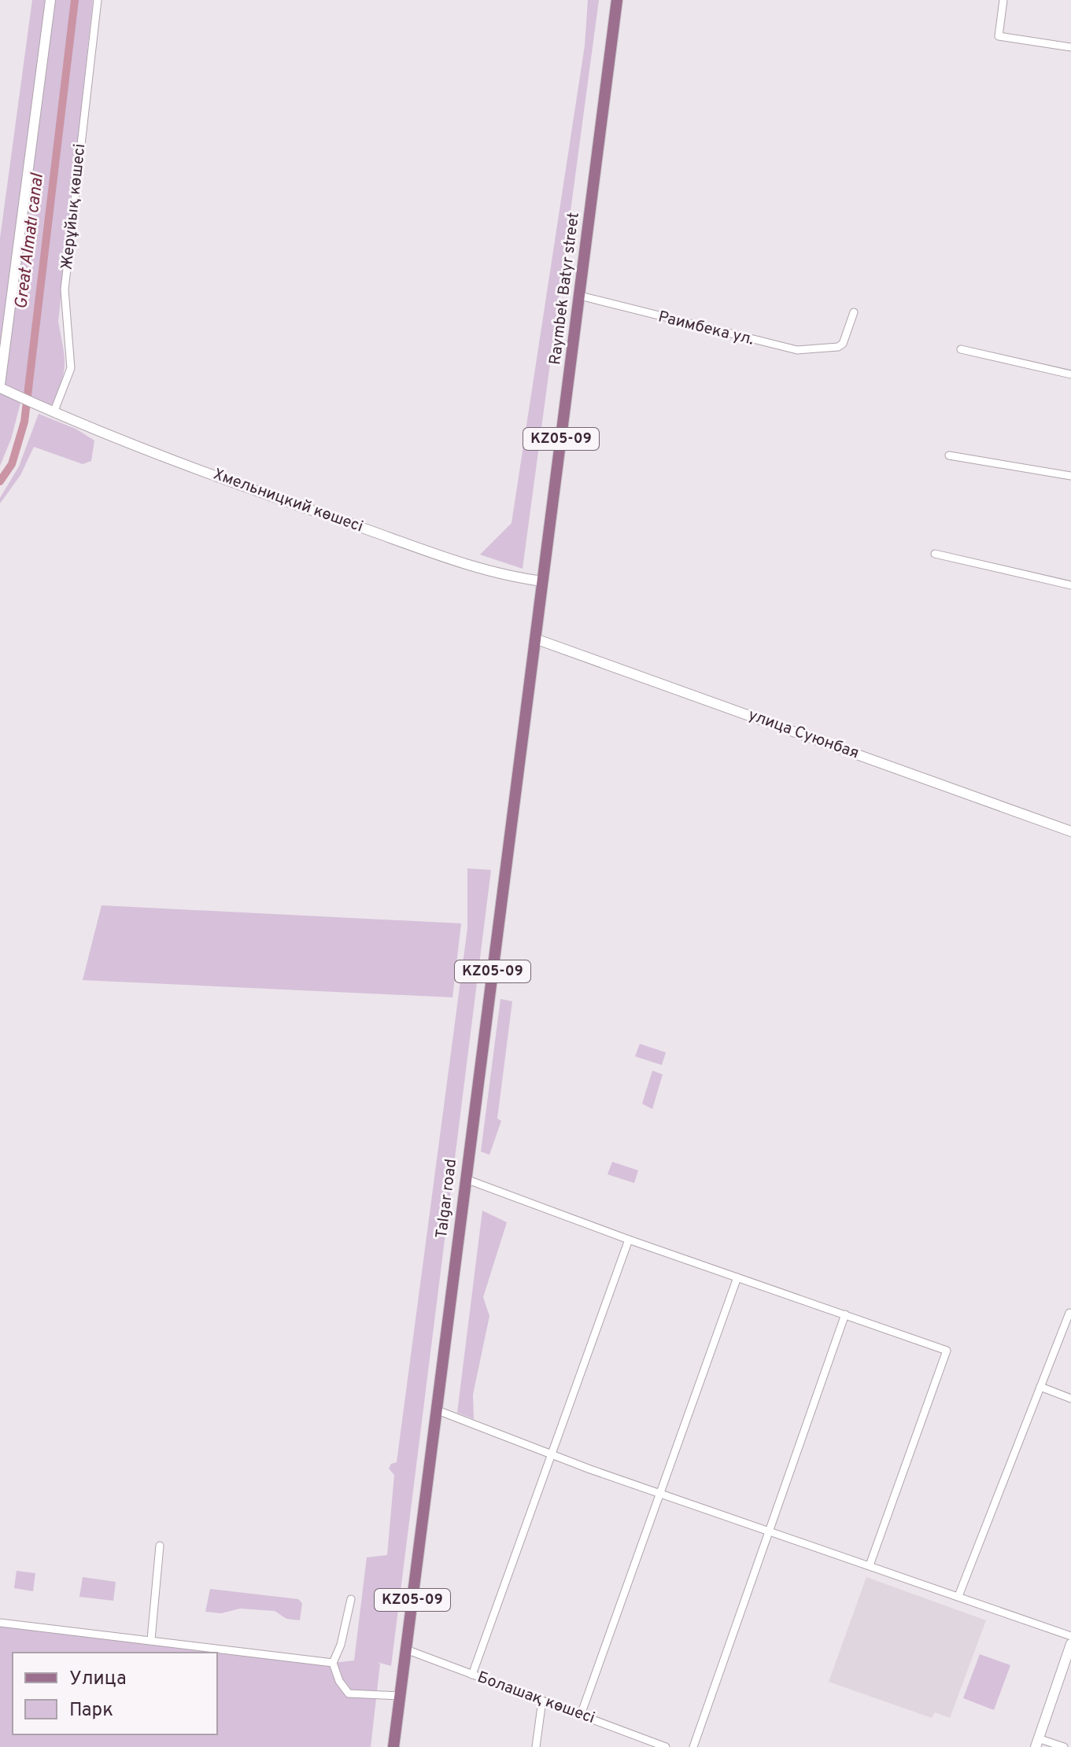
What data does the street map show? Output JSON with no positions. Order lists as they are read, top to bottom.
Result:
{
  "streets": {
    "main road": ["Raymbek Batyr street", "KZ05-09", "Talgar road"],
    "street": [
      "Жерұйық көшесі",
      "Раимбека ул.",
      "Хмельницкий көшесі",
      "улица Суюнбая",
      "Болашақ көшесі"
    ]
  },
  "crossings": [
    ["Жерұйық көшесі", "Хмельницкий көшесі"],
    ["Raymbek Batyr street", "Раимбека ул."],
    ["Raymbek Batyr street", "KZ05-09"],
    ["Raymbek Batyr street", "Хмельницкий көшесі"],
    ["KZ05-09", "Хмельницкий көшесі"],
    ["KZ05-09", "улица Суюнбая"],
    ["KZ05-09", "Talgar road"],
    ["Talgar road", "Болашақ көшесі"]
  ],
  "water": ["Great Almatı canal"],
  "legend": ["Улица", "Парк"]
}
